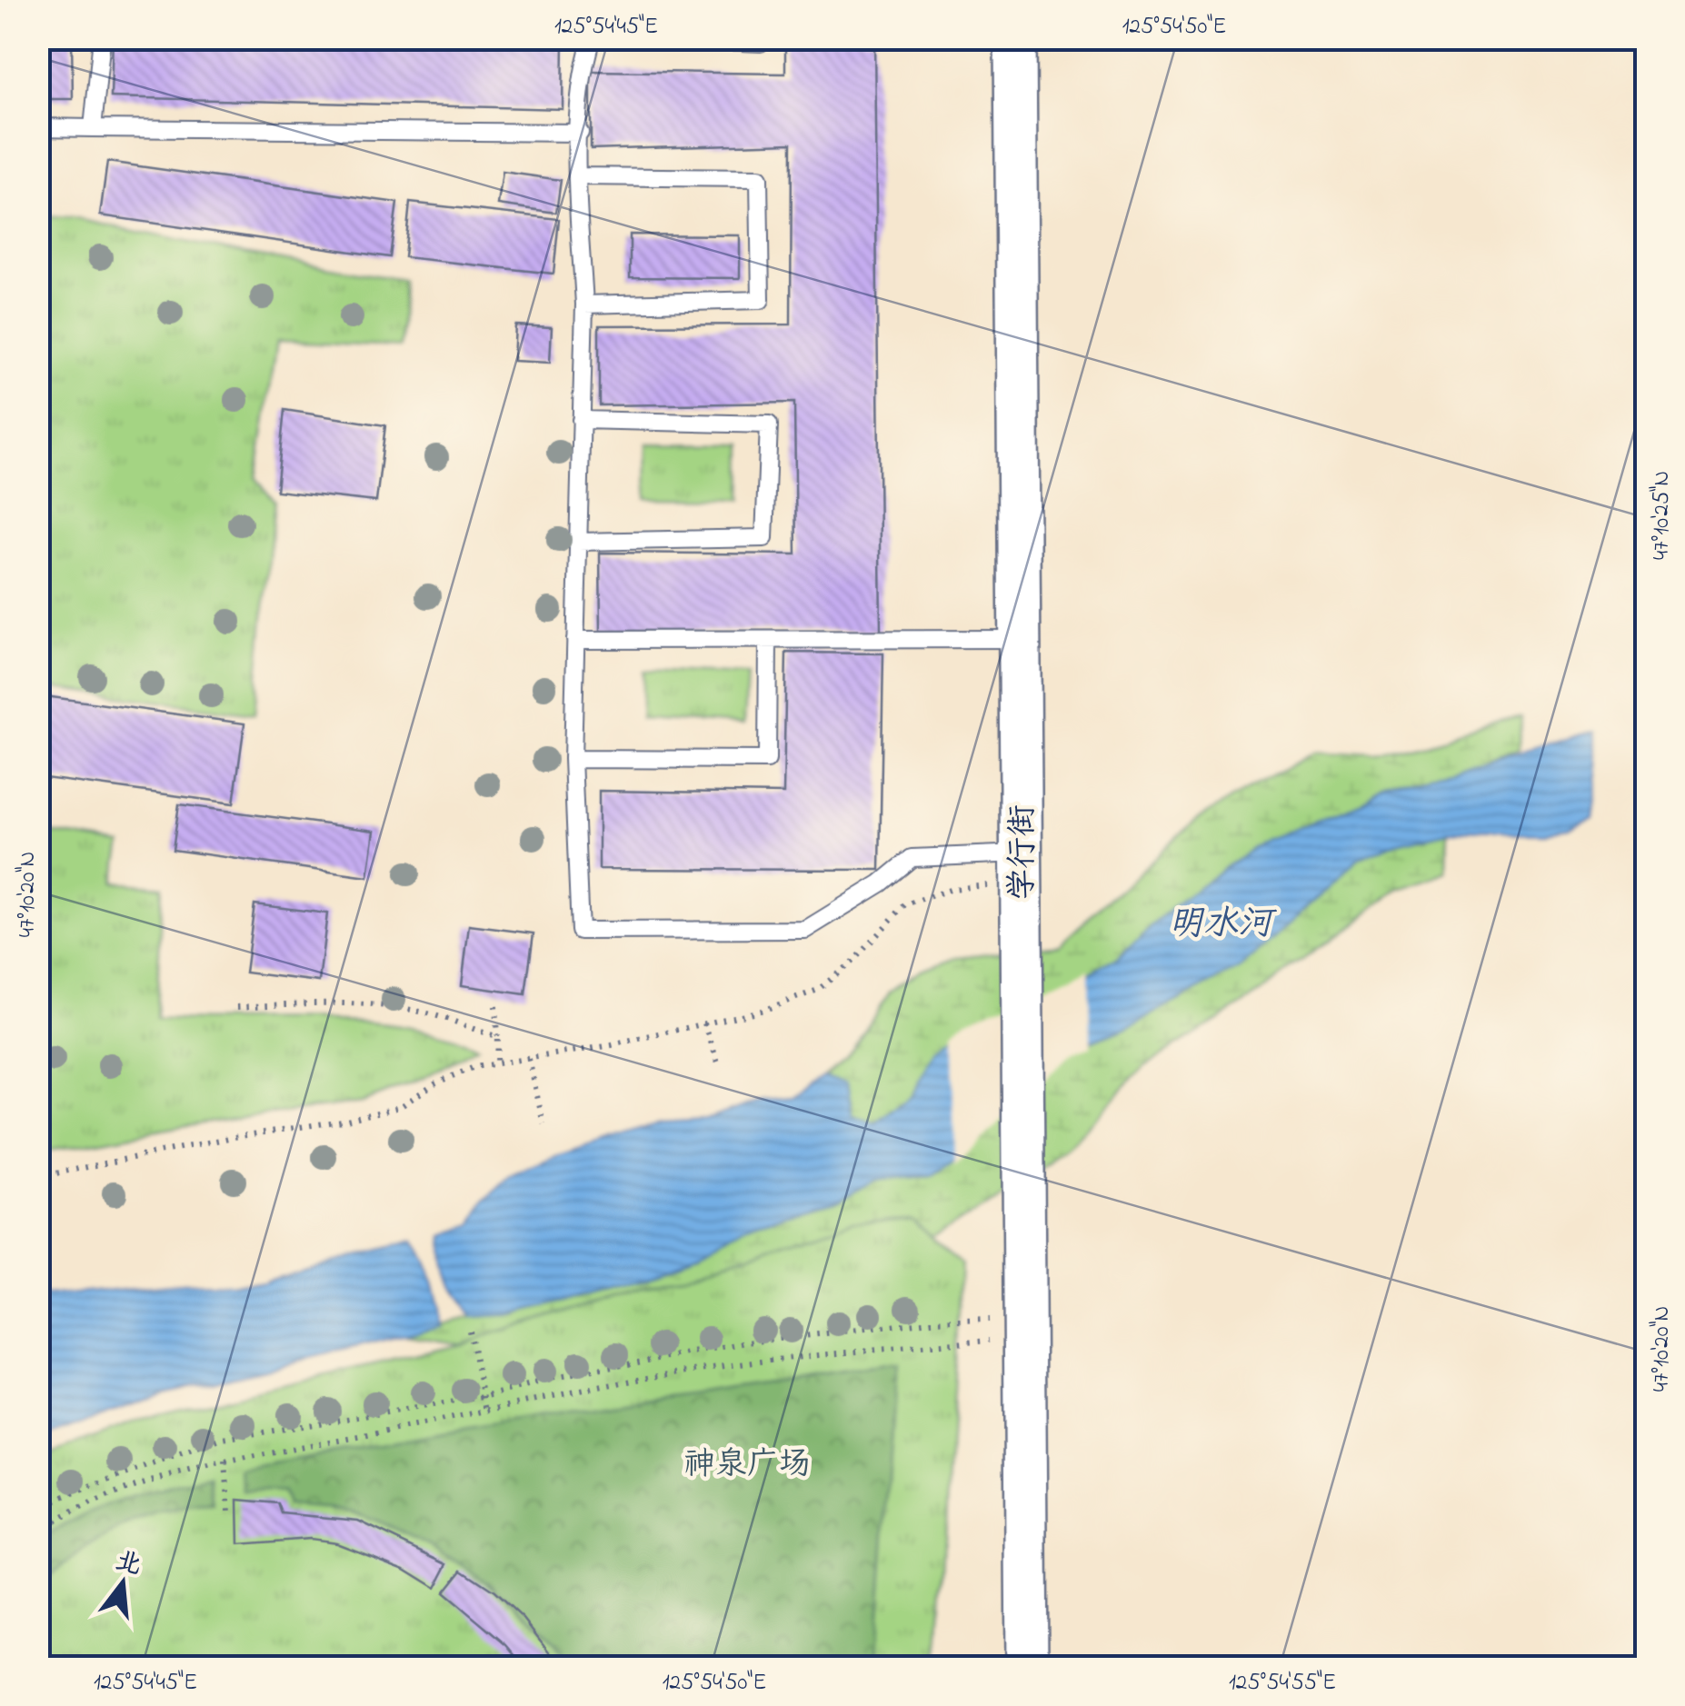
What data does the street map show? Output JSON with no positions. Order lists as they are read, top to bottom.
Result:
{
  "streets": {
    "street": ["学行街"]
  },
  "water": ["明水河"],
  "parks": ["神泉广场"],
  "north": "top",
  "coordinates": [
    "125°54'45\"E",
    "125°54'50\"E",
    "47°10'25\"N",
    "47°10'20\"N",
    "125°54'55\"E"
  ]
}
